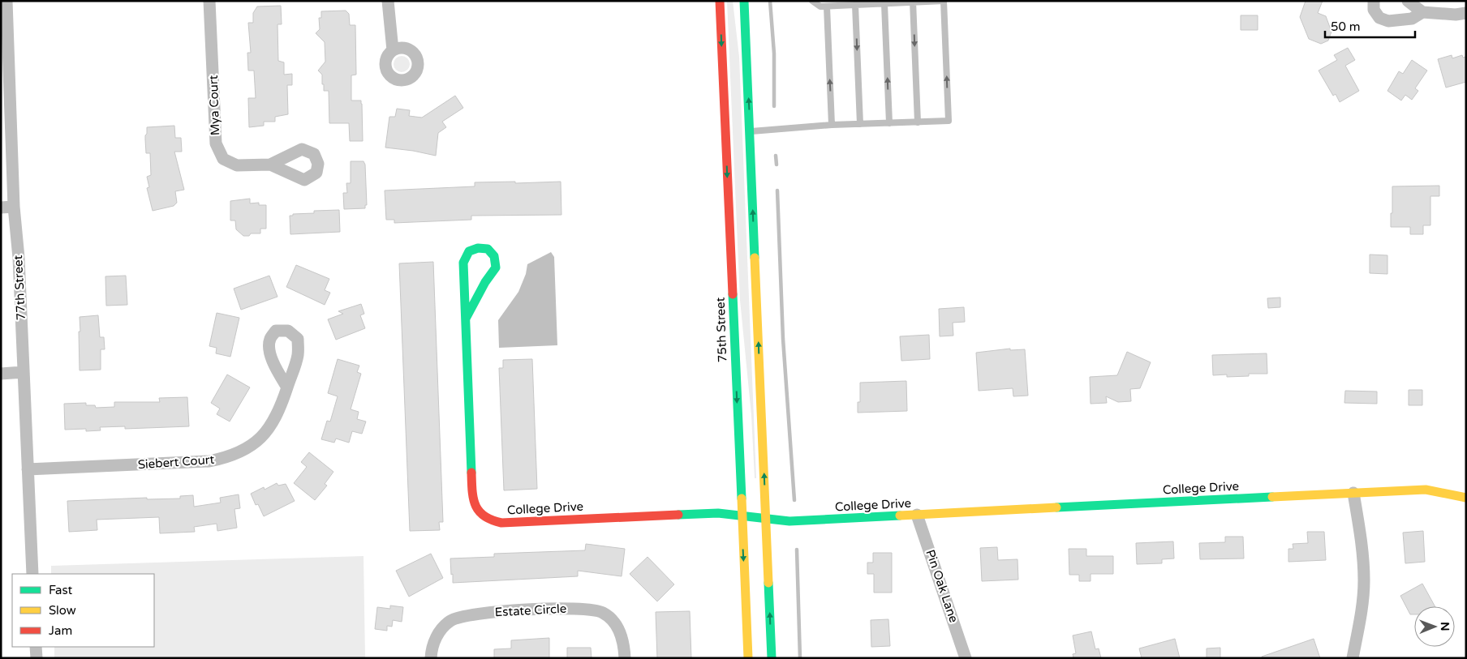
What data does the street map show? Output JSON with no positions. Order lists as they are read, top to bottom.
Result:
{
  "streets": {
    "street": [
      "Mya Court",
      "77th Street",
      "75th Street",
      "Siebert Court",
      "College Drive",
      "Pin Oak Lane",
      "Estate Circle"
    ]
  },
  "crossings": [
    ["77th Street", "Siebert Court"],
    ["75th Street", "College Drive"],
    ["College Drive", "Pin Oak Lane"]
  ],
  "legend": ["Fast", "Slow", "Jam"],
  "scale_bar": "50 m",
  "north": "right"
}
